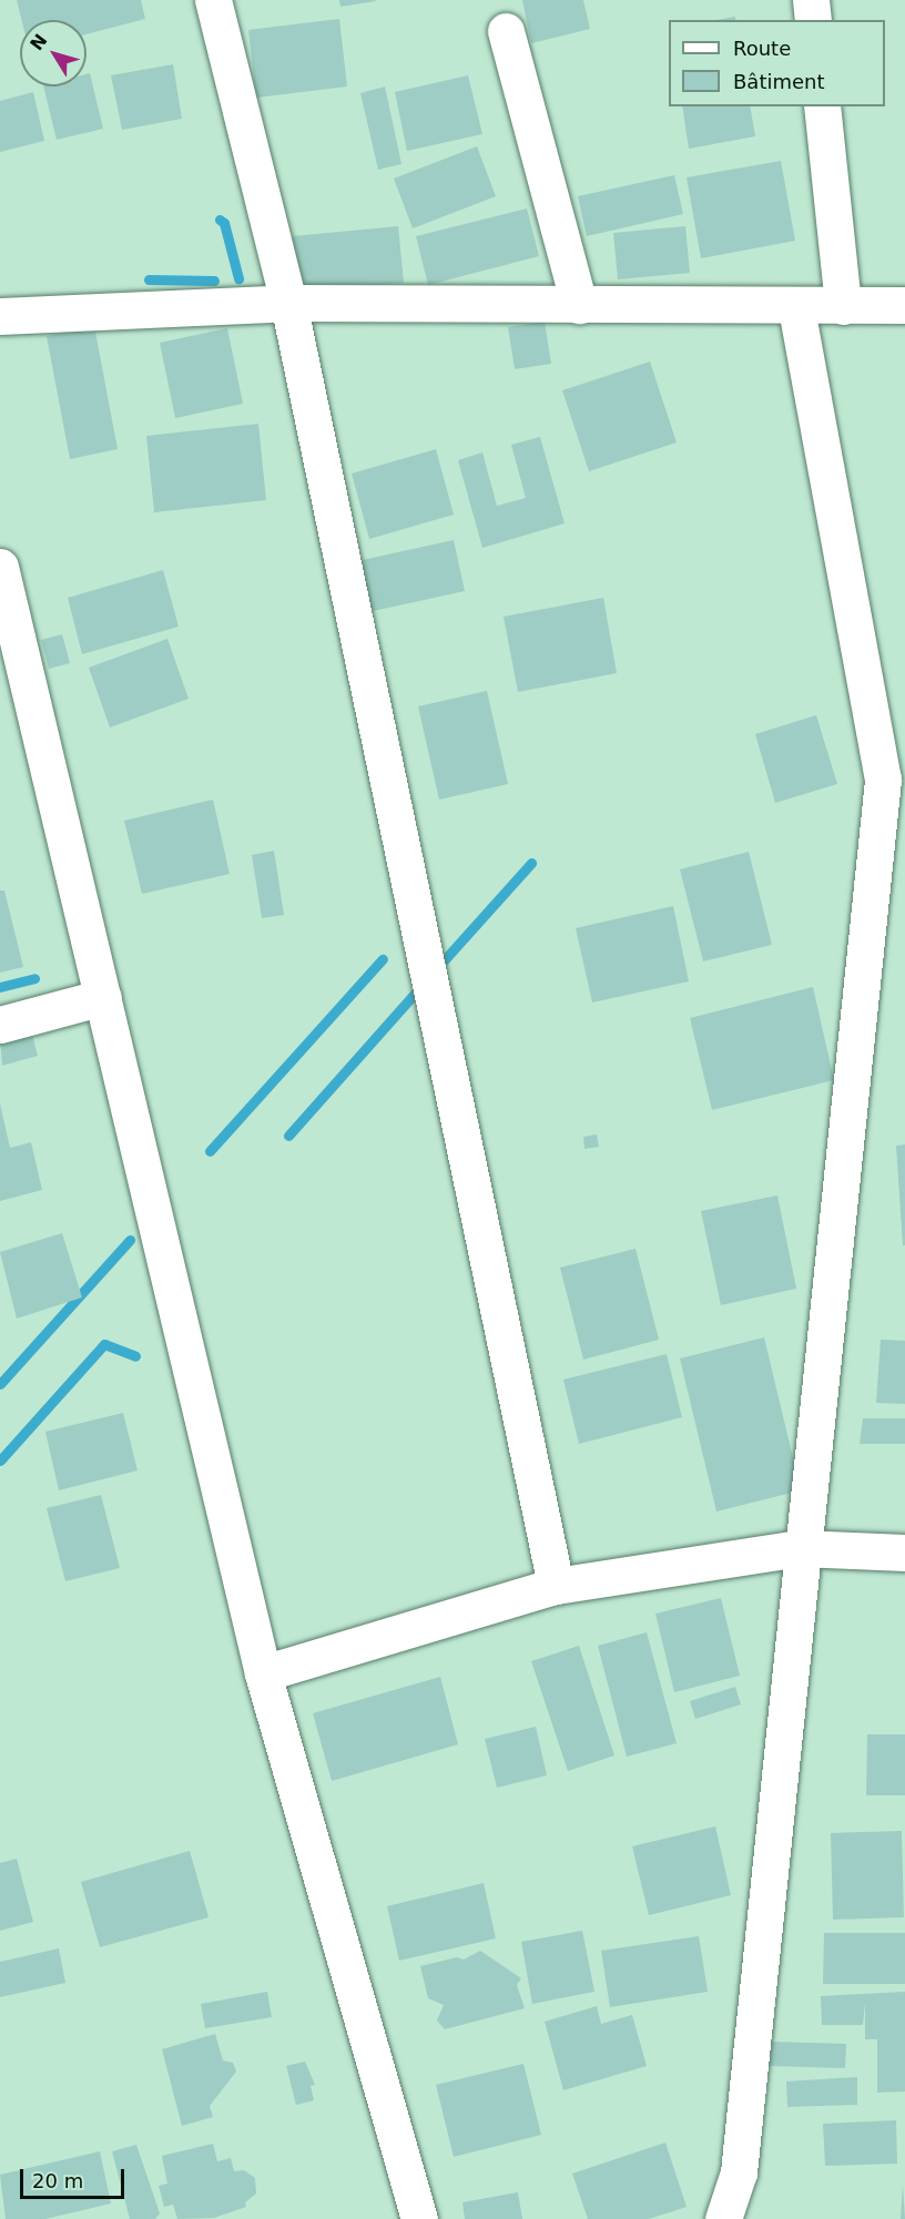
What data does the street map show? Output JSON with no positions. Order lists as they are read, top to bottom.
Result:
{
  "legend": ["Route", "Bâtiment"],
  "scale_bar": "20 m",
  "north": "top left"
}
